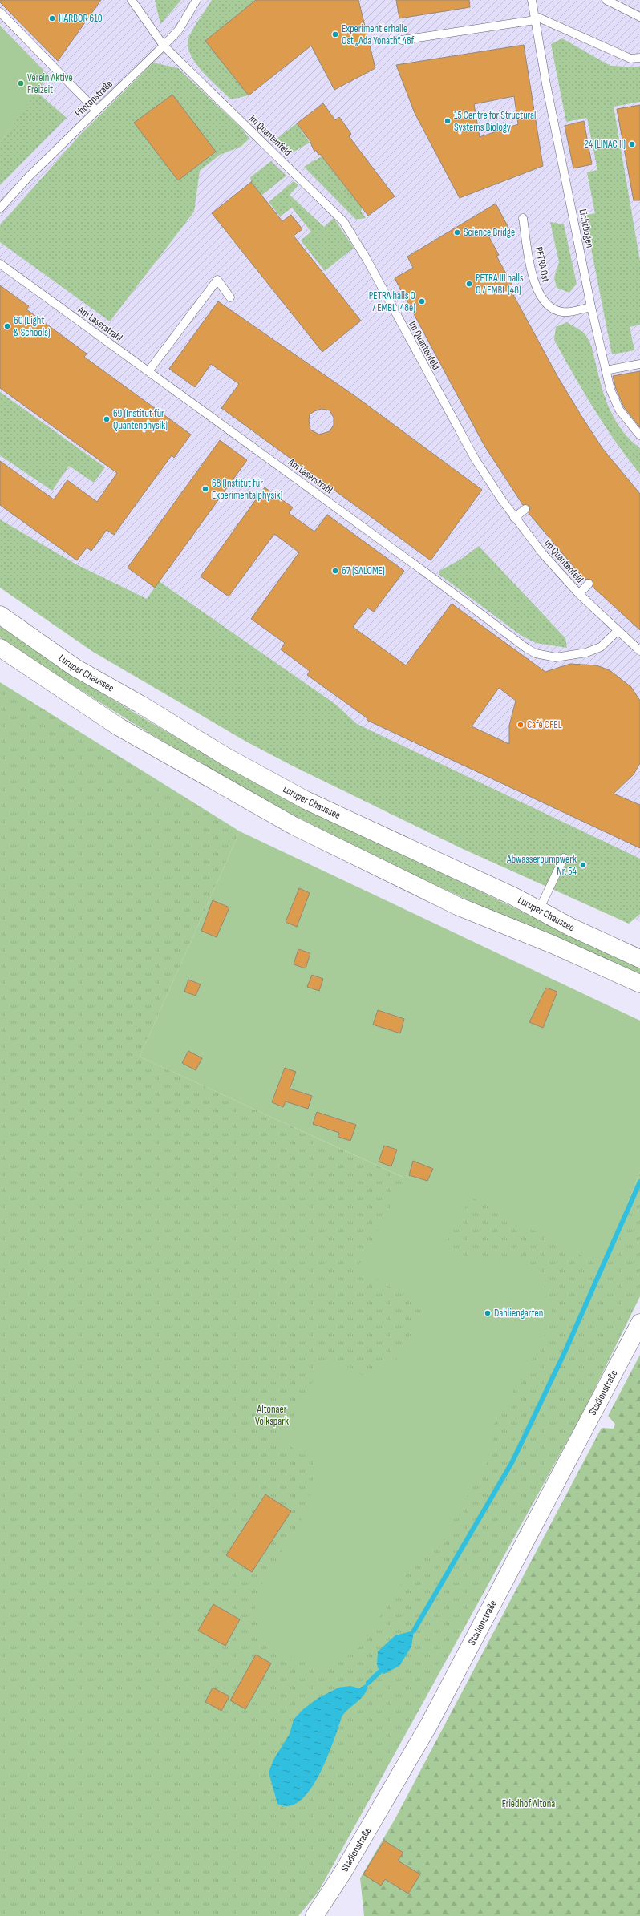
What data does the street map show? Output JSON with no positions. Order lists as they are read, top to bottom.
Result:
{
  "streets": {
    "main road": ["Luruper Chaussee", "Stadionstraße"],
    "lane": [
      "Photonstraße",
      "Im Quantenfeld",
      "Lichtbogen",
      "PETRA Ost",
      "Am Laserstrahl"
    ]
  },
  "crossings": [
    ["Photonstraße", "Im Quantenfeld"],
    ["Im Quantenfeld", "Am Laserstrahl"],
    ["Lichtbogen", "PETRA Ost"]
  ],
  "parks": ["Altonaer Volkspark", "Friedhof Altona"],
  "places": [
    "HARBOR 610",
    "Experimentierhalle Ost „Ada Yonath“ 48f",
    "Verein Aktive Freizeit",
    "15 Centre for Structural Systems Biology",
    "24 (LINAC II)",
    "Science Bridge",
    "PETRA III halls O / EMBL (48)",
    "PETRA halls O / EMBL (48e)",
    "60 (Light & Schools)",
    "69 (Institut für Quantenphysik)",
    "68 (Institut für Experimentalphysik)",
    "67 (SALOME)",
    "Café CFEL",
    "Abwasserpumpwerk Nr. 54",
    "Dahliengarten"
  ]
}
